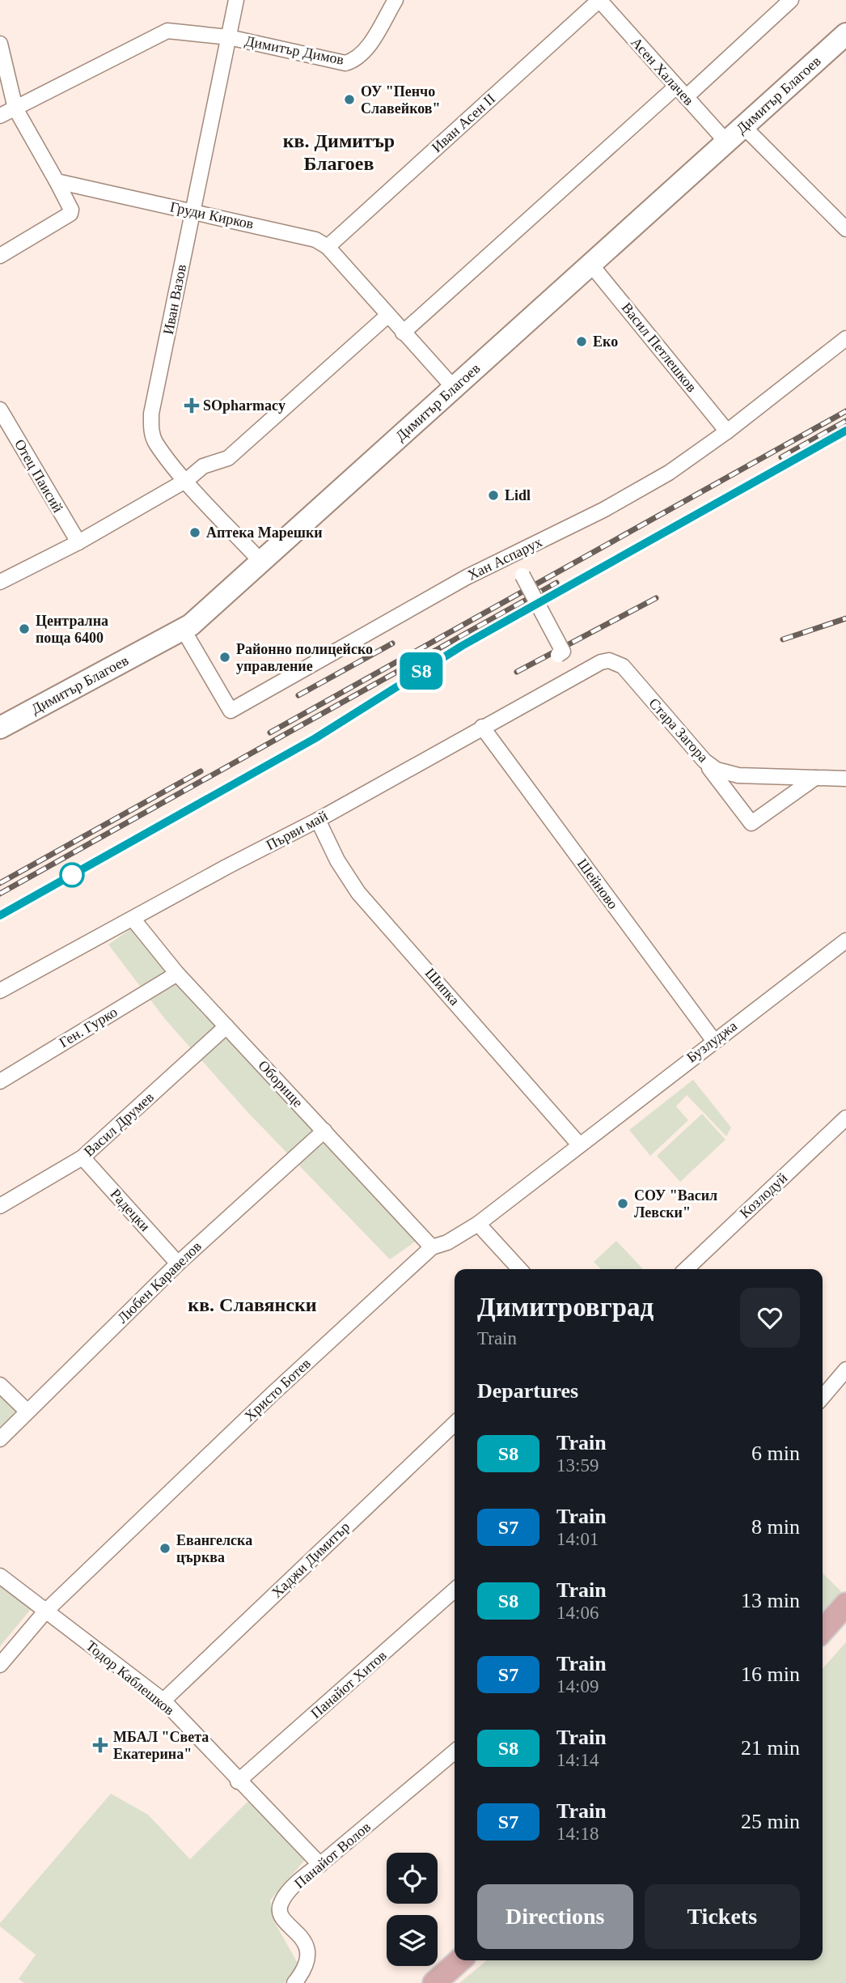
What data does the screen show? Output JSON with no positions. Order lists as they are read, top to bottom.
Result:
{
  "streets": {
    "street": [
      "Димитър Димов",
      "Асен Халачев",
      "Димитър Благоев",
      "Иван Асен II",
      "Груди Кирков",
      "Иван Вазов",
      "Васил Петлешков",
      "Отец Паисий",
      "Хан Аспарух",
      "Стара Загора",
      "Първи май",
      "Шейново",
      "Шипка",
      "Ген. Гурко",
      "Бузлуджа",
      "Оборище",
      "Васил Друмев",
      "Козлодуй",
      "Радецки",
      "Любен Каравелов",
      "Христо Ботев",
      "Хаджи Димитър",
      "Тодор Каблешков",
      "Панайот Хитов",
      "Панайот Волов"
    ]
  },
  "crossings": [
    ["Димитър Димов", "Иван Вазов"],
    ["Асен Халачев", "Димитър Благоев"],
    ["Асен Халачев", "Иван Асен II"],
    ["Димитър Благоев", "Груди Кирков"],
    ["Димитър Благоев", "Иван Вазов"],
    ["Димитър Благоев", "Васил Петлешков"],
    ["Димитър Благоев", "Хан Аспарух"],
    ["Иван Асен II", "Груди Кирков"],
    ["Груди Кирков", "Иван Вазов"],
    ["Васил Петлешков", "Хан Аспарух"],
    ["Стара Загора", "Първи май"],
    ["Първи май", "Шейново"],
    ["Първи май", "Шипка"],
    ["Първи май", "Оборище"],
    ["Шейново", "Бузлуджа"],
    ["Шипка", "Бузлуджа"],
    ["Шипка", "Христо Ботев"],
    ["Ген. Гурко", "Оборище"],
    ["Бузлуджа", "Христо Ботев"],
    ["Оборище", "Васил Друмев"],
    ["Оборище", "Любен Каравелов"],
    ["Оборище", "Христо Ботев"],
    ["Васил Друмев", "Радецки"],
    ["Радецки", "Любен Каравелов"],
    ["Христо Ботев", "Тодор Каблешков"],
    ["Хаджи Димитър", "Тодор Каблешков"],
    ["Тодор Каблешков", "Панайот Хитов"],
    ["Тодор Каблешков", "Панайот Волов"]
  ],
  "districts": ["кв. Димитър Благоев", "кв. Славянски"],
  "places": {
    "other": [
      "ОУ \"Пенчо Славейков\"",
      "Еко",
      "Lidl",
      "Аптека Марешки",
      "Централна поща 6400",
      "Районно полицейско управление",
      "СОУ \"Васил Левски\"",
      "Евангелска църква"
    ],
    "health": ["SOpharmacy", "МБАЛ \"Света Екатерина\""]
  },
  "page": {
    "on_map": "S8",
    "heading": [
      ["Димитровград", "Train"],
      "Departures"
    ],
    "list": [
      {
        "mark": "S8",
        "name": "Train",
        "note": "13:59",
        "value": "6 min"
      },
      {
        "mark": "S7",
        "name": "Train",
        "note": "14:01",
        "value": "8 min"
      },
      {
        "mark": "S8",
        "name": "Train",
        "note": "14:06",
        "value": "13 min"
      },
      {
        "mark": "S7",
        "name": "Train",
        "note": "14:09",
        "value": "16 min"
      },
      {
        "mark": "S8",
        "name": "Train",
        "note": "14:14",
        "value": "21 min"
      },
      {
        "mark": "S7",
        "name": "Train",
        "note": "14:18",
        "value": "25 min"
      }
    ],
    "buttons": ["Directions", "Tickets"]
  }
}
